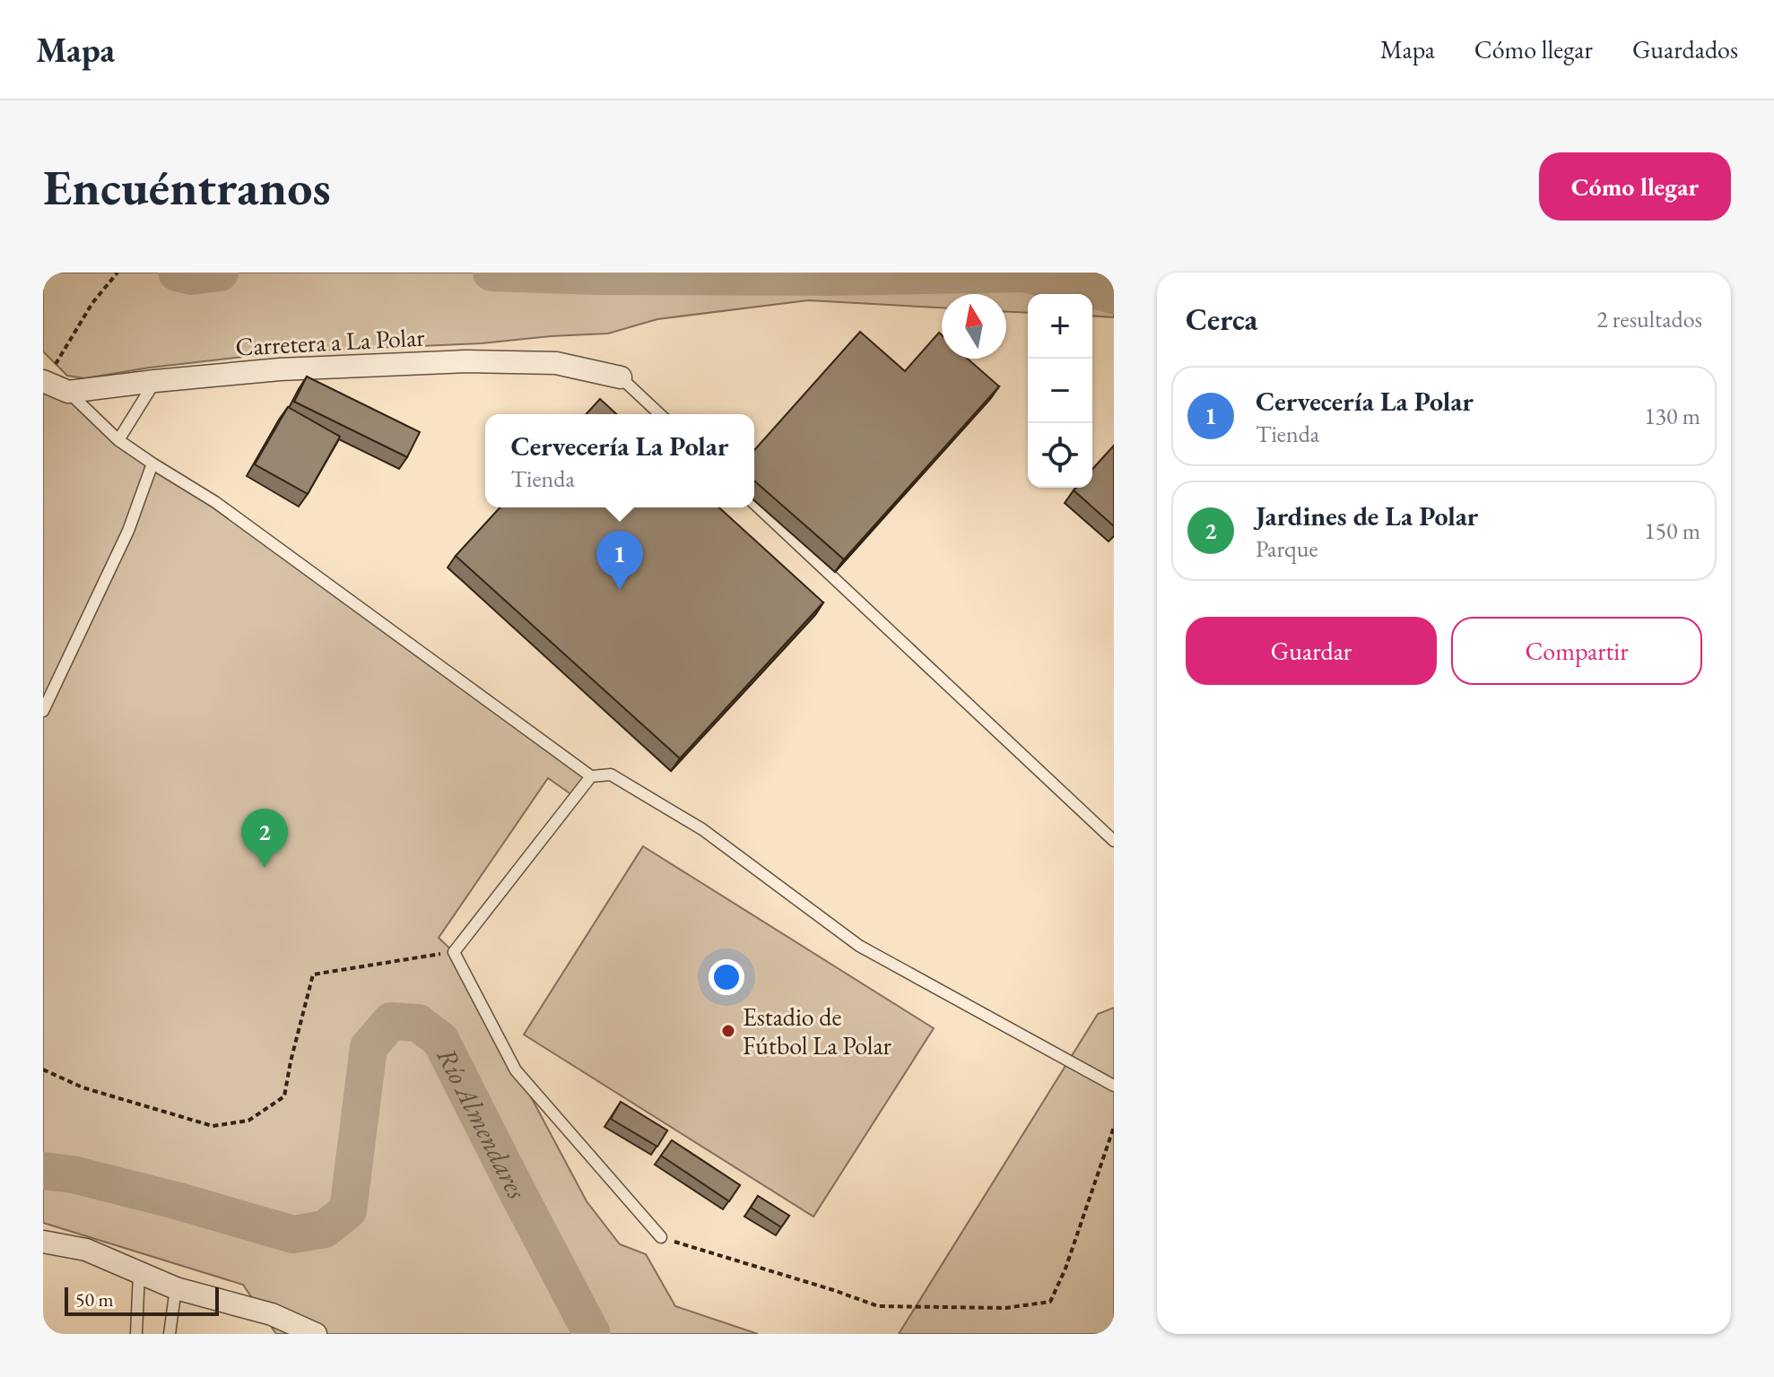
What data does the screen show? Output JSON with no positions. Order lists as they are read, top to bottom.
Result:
{
  "streets": {
    "street": ["Carretera a La Polar"]
  },
  "water": ["Río Almendares"],
  "places": ["Estadio de Fútbol La Polar"],
  "scale_bar": "50 m",
  "north": "top",
  "page": {
    "header": "Mapa",
    "nav": ["Mapa", "Cómo llegar", "Guardados"],
    "buttons": [
      "Cómo llegar",
      ["Guardar", "Compartir"]
    ],
    "title": "Encuéntranos",
    "heading": ["Cerca", "2 resultados"],
    "map_buttons": ["+", "−"],
    "list": [
      {
        "mark": "1",
        "name": "Cervecería La Polar",
        "note": "Tienda",
        "value": "130 m"
      },
      {
        "mark": "2",
        "name": "Jardines de La Polar",
        "note": "Parque",
        "value": "150 m"
      }
    ],
    "popup": ["Cervecería La Polar", "Tienda"],
    "pins": ["1", "2"],
    "scale": "50 m"
  }
}
